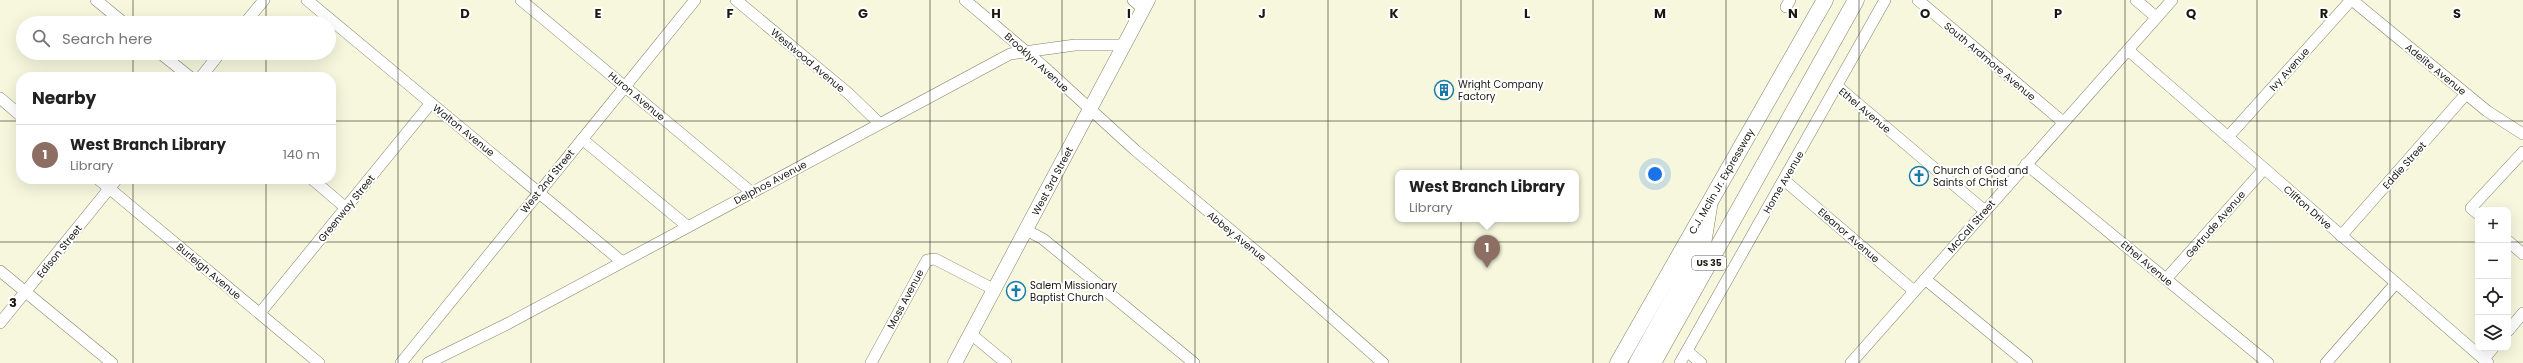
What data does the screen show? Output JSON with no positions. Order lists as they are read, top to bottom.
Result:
{
  "streets": {
    "highway": ["C.J. Mclin Jr. Expressway", "US 35"],
    "main road": ["West 3rd Street"],
    "street": [
      "Westwood Avenue",
      "South Ardmore Avenue",
      "Brooklyn Avenue",
      "Ivy Avenue",
      "Adelite Avenue",
      "Huron Avenue",
      "Ethel Avenue",
      "Walton Avenue",
      "Eddie Street",
      "West 2nd Street",
      "Delphos Avenue",
      "Home Avenue",
      "Clifton Drive",
      "Greenway Street",
      "Gertrude Avenue",
      "McCall Street",
      "Eleanor Avenue",
      "Abbey Avenue",
      "Edison Street",
      "Burleigh Avenue",
      "Moss Avenue"
    ]
  },
  "crossings": [
    ["Westwood Avenue", "Delphos Avenue"],
    ["South Ardmore Avenue", "McCall Street"],
    ["Brooklyn Avenue", "West 3rd Street"],
    ["Brooklyn Avenue", "Delphos Avenue"],
    ["Brooklyn Avenue", "Abbey Avenue"],
    ["Ivy Avenue", "Adelite Avenue"],
    ["Ivy Avenue", "Clifton Drive"],
    ["Adelite Avenue", "Eddie Street"],
    ["Huron Avenue", "West 2nd Street"],
    ["Huron Avenue", "Delphos Avenue"],
    ["Ethel Avenue", "Home Avenue"],
    ["Ethel Avenue", "Gertrude Avenue"],
    ["Ethel Avenue", "McCall Street"],
    ["Walton Avenue", "West 2nd Street"],
    ["Walton Avenue", "Delphos Avenue"],
    ["Walton Avenue", "Greenway Street"],
    ["Eddie Street", "Clifton Drive"],
    ["West 3rd Street", "Delphos Avenue"],
    ["West 3rd Street", "Abbey Avenue"],
    ["West 3rd Street", "Moss Avenue"],
    ["Home Avenue", "Eleanor Avenue"],
    ["Clifton Drive", "Gertrude Avenue"],
    ["Clifton Drive", "McCall Street"],
    ["Greenway Street", "Burleigh Avenue"],
    ["McCall Street", "Eleanor Avenue"],
    ["Edison Street", "Burleigh Avenue"]
  ],
  "places": {
    "building": ["Wright Company Factory"],
    "church": ["Church of God and Saints of Christ", "Salem Missionary Baptist Church"]
  },
  "page": {
    "search": "Search here",
    "heading": "Nearby",
    "list": [
      {
        "mark": "1",
        "name": "West Branch Library",
        "note": "Library",
        "value": "140 m"
      }
    ],
    "popup": ["West Branch Library", "Library"],
    "map_buttons": ["+", "−"],
    "pins": "1"
  },
  "grid": {
    "columns": [
      "D",
      "E",
      "F",
      "G",
      "H",
      "I",
      "J",
      "K",
      "L",
      "M",
      "N",
      "O",
      "P",
      "Q",
      "R",
      "S"
    ],
    "rows": ["3"]
  }
}
